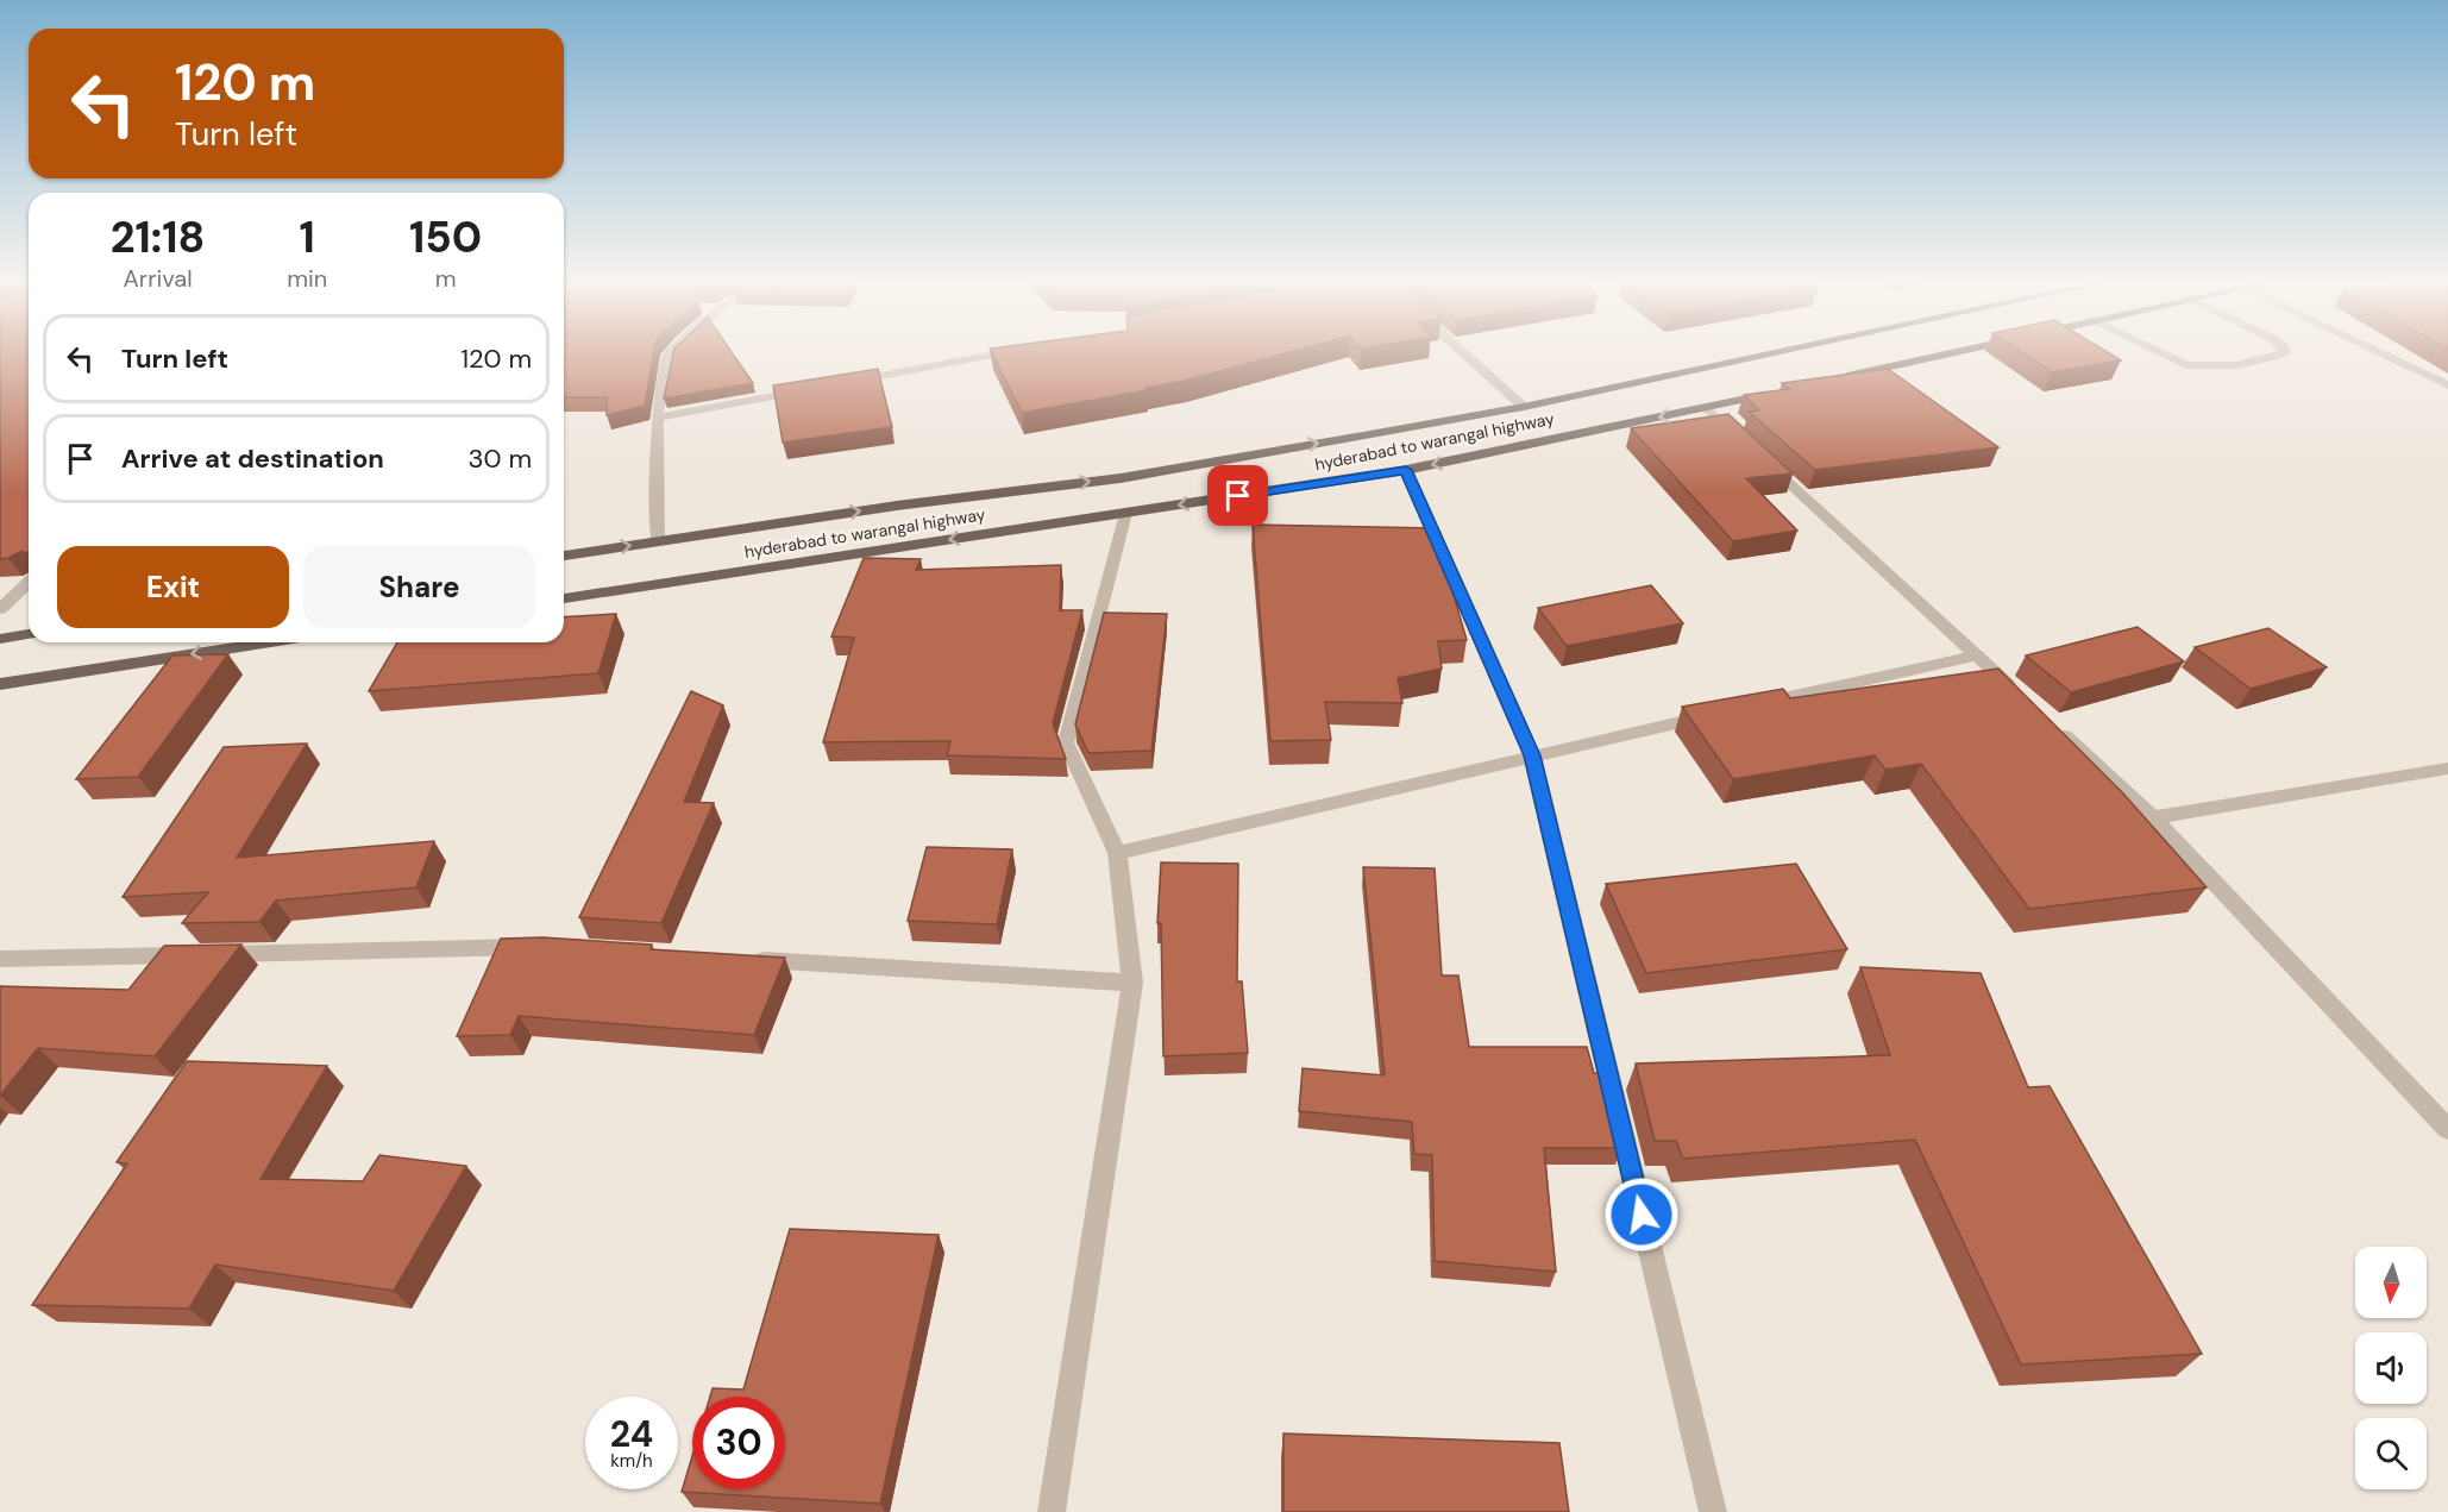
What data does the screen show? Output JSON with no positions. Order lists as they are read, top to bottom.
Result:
{
  "streets": {
    "main road": ["hyderabad to warangal highway"]
  },
  "north": "bottom",
  "page": {
    "turn": ["120 m", "Turn left"],
    "eta": [
      "21:18",
      "Arrival",
      "1",
      "min",
      "150",
      "m"
    ],
    "list": [
      {
        "name": "Turn left",
        "value": "120 m"
      },
      {
        "name": "Arrive at destination",
        "value": "30 m"
      }
    ],
    "buttons": ["Exit", "Share"],
    "speed": "24 km/h",
    "limit": "30"
  }
}
